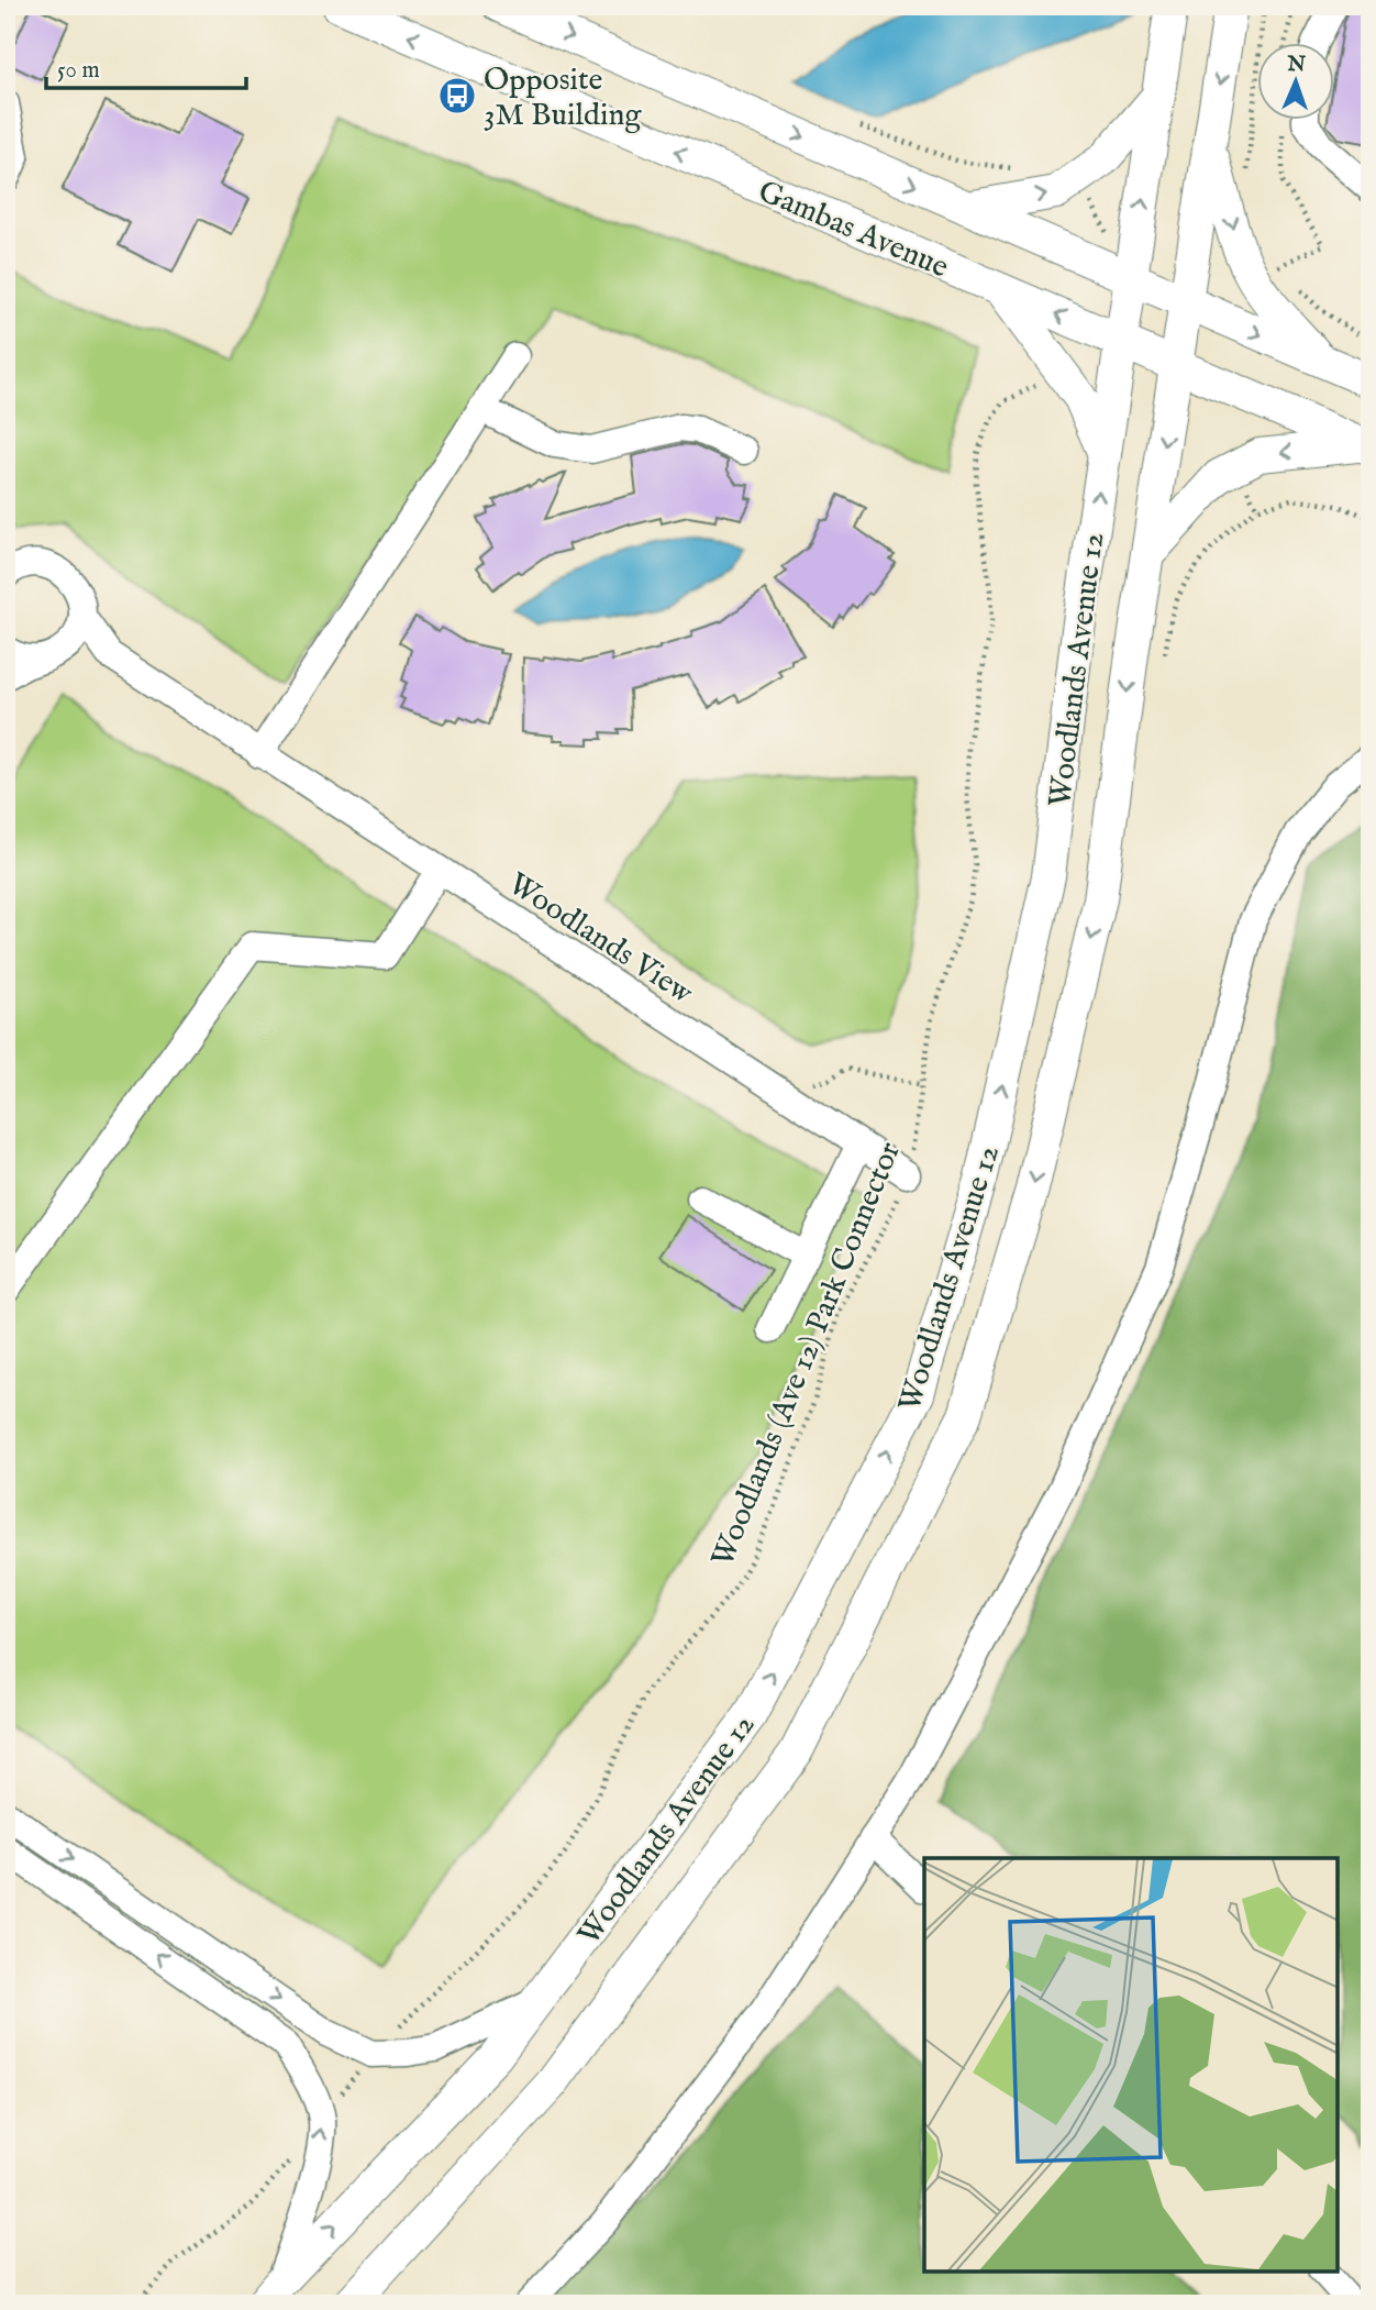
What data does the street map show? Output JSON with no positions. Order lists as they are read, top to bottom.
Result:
{
  "streets": {
    "main road": ["Gambas Avenue", "Woodlands Avenue 12"],
    "street": ["Woodlands View"],
    "path": ["Woodlands (Ave 12) Park Connector"]
  },
  "crossings": [
    ["Gambas Avenue", "Woodlands Avenue 12"],
    ["Woodlands View", "Woodlands (Ave 12) Park Connector"]
  ],
  "places": {
    "bus stop": ["Opposite 3M Building"]
  },
  "scale_bar": "50 m",
  "north": "top"
}
